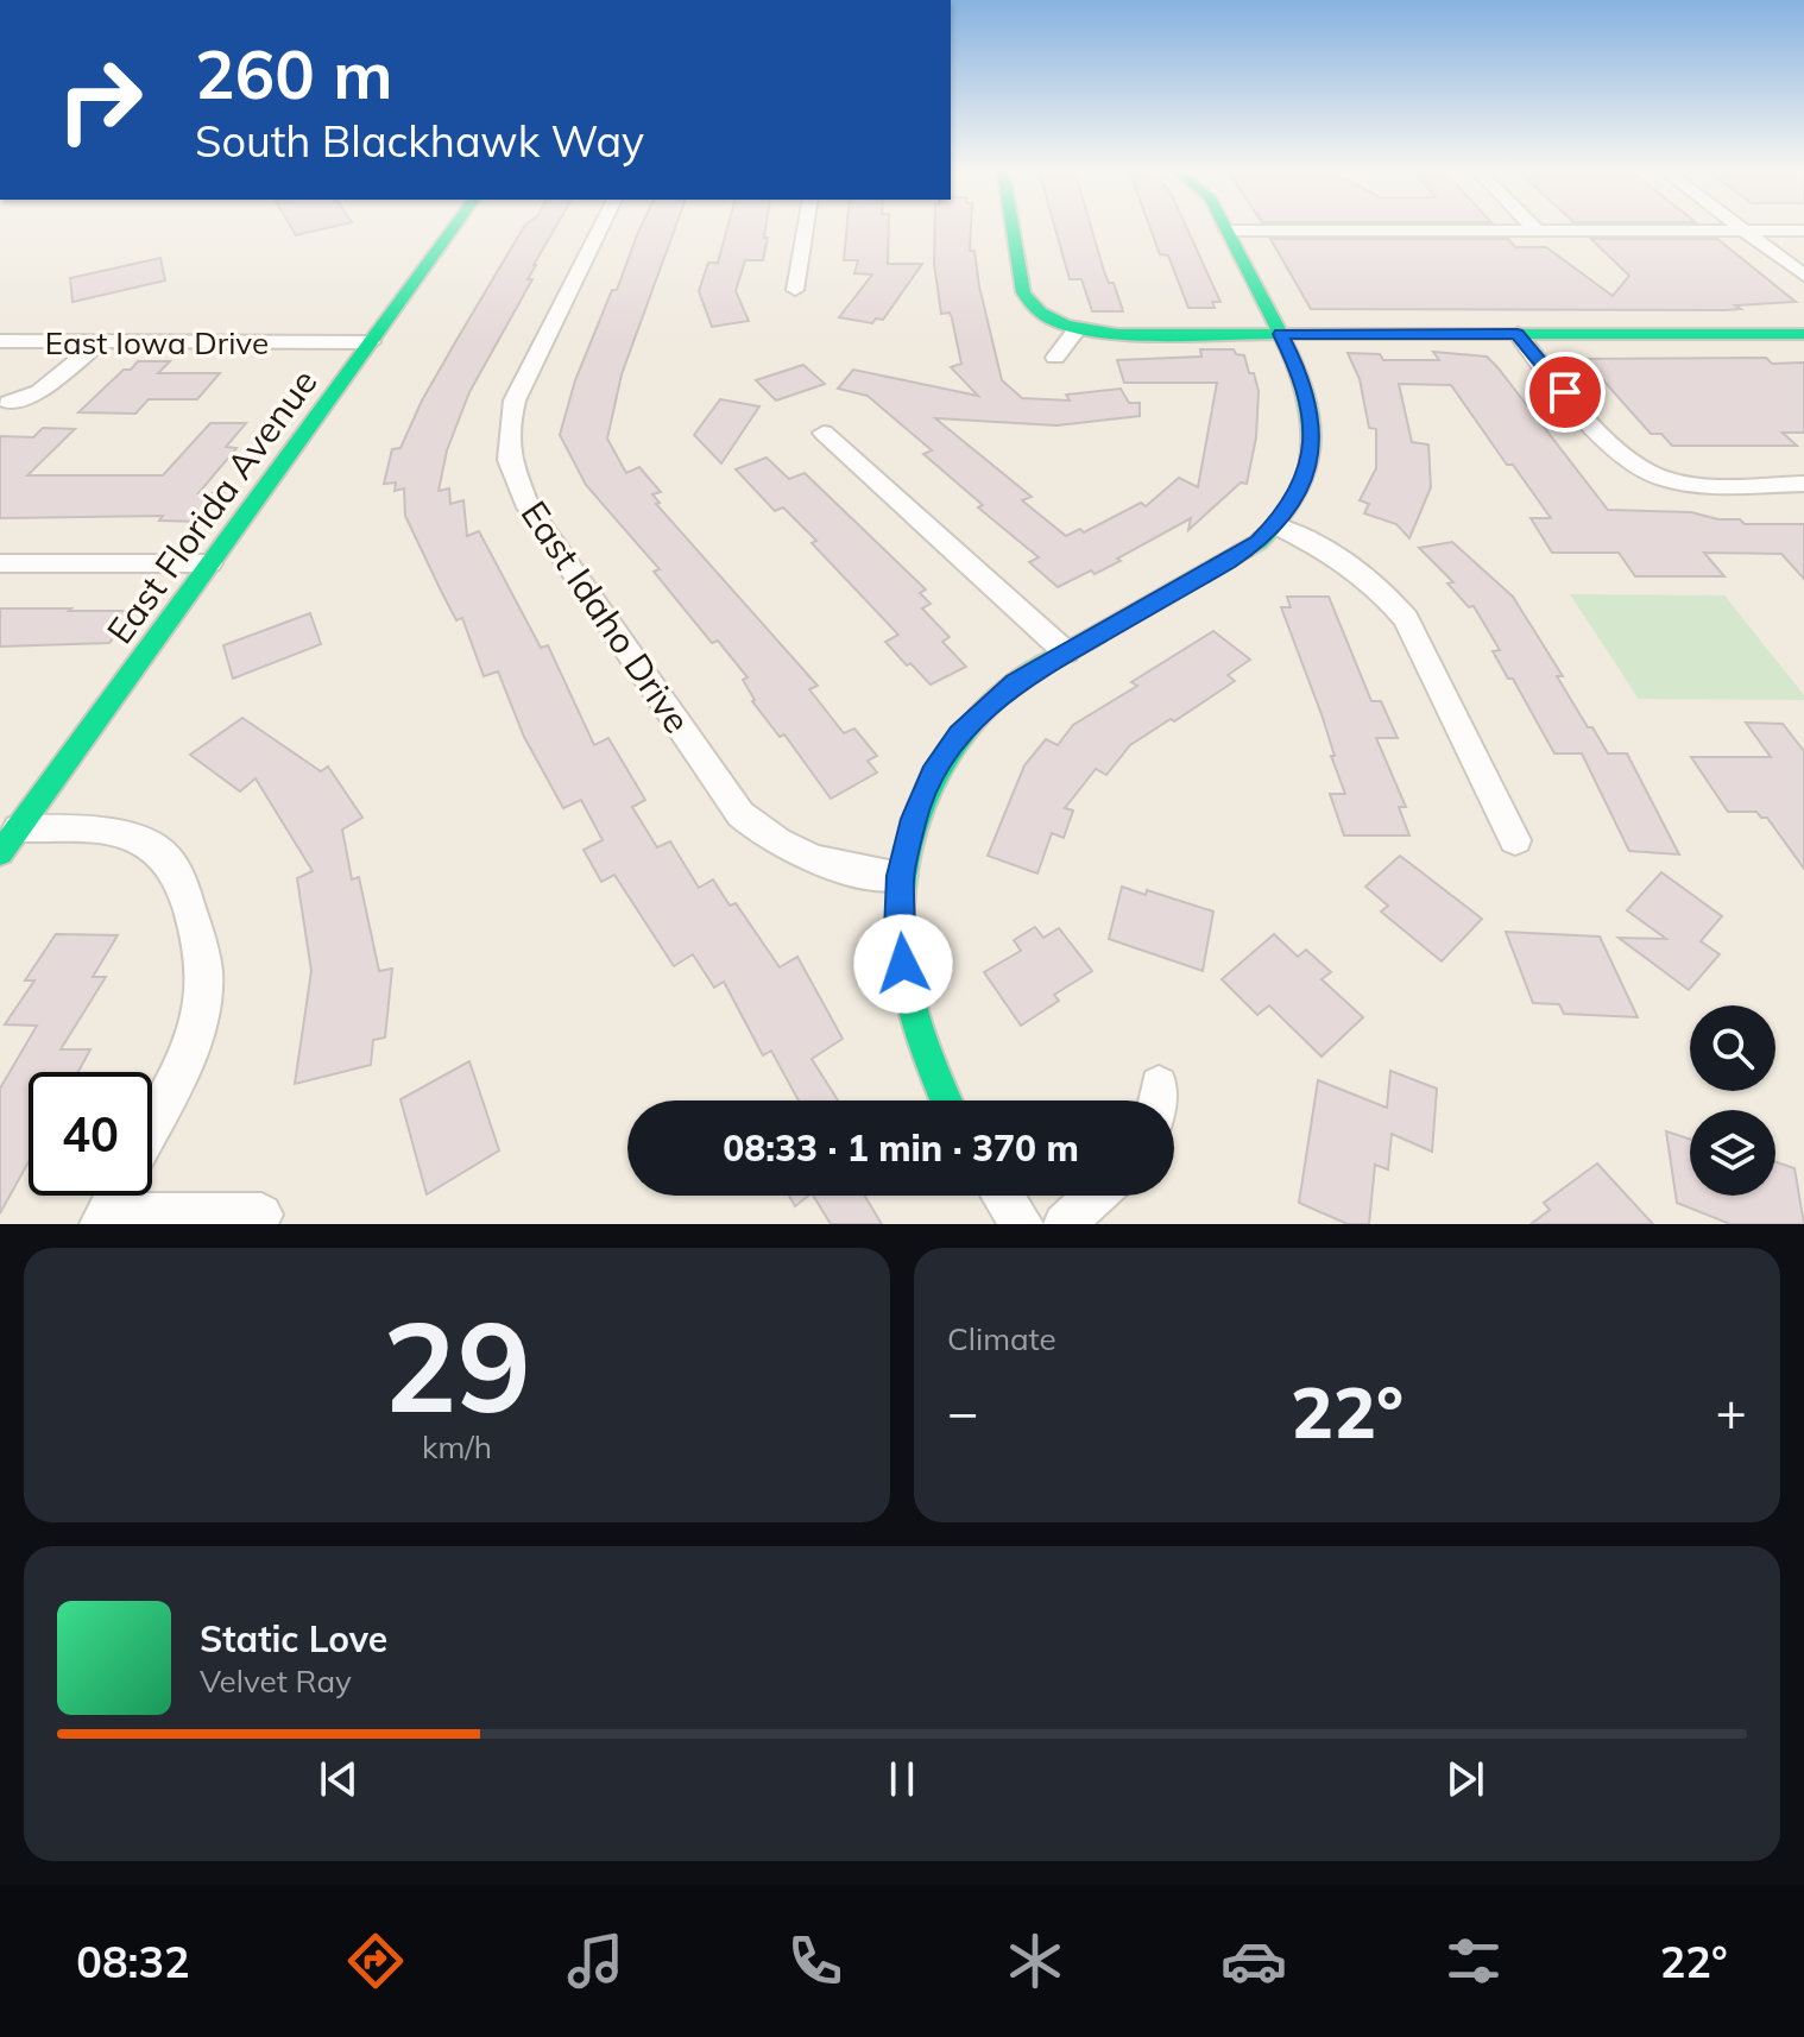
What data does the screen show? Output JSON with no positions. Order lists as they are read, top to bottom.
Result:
{
  "streets": {
    "street": ["East Iowa Drive", "East Florida Avenue", "East Idaho Drive"]
  },
  "crossings": [
    ["East Iowa Drive", "East Florida Avenue"]
  ],
  "page": {
    "turn": ["260 m", "South Blackhawk Way"],
    "limit": "40",
    "trip": "08:33 · 1 min · 370 m",
    "tile": [
      ["29", "km/h"],
      "Climate"
    ],
    "heat": ["−", "22°", "+"],
    "song": ["Static Love", "Velvet Ray"],
    "tabs": ["08:32", "22°"]
  }
}
